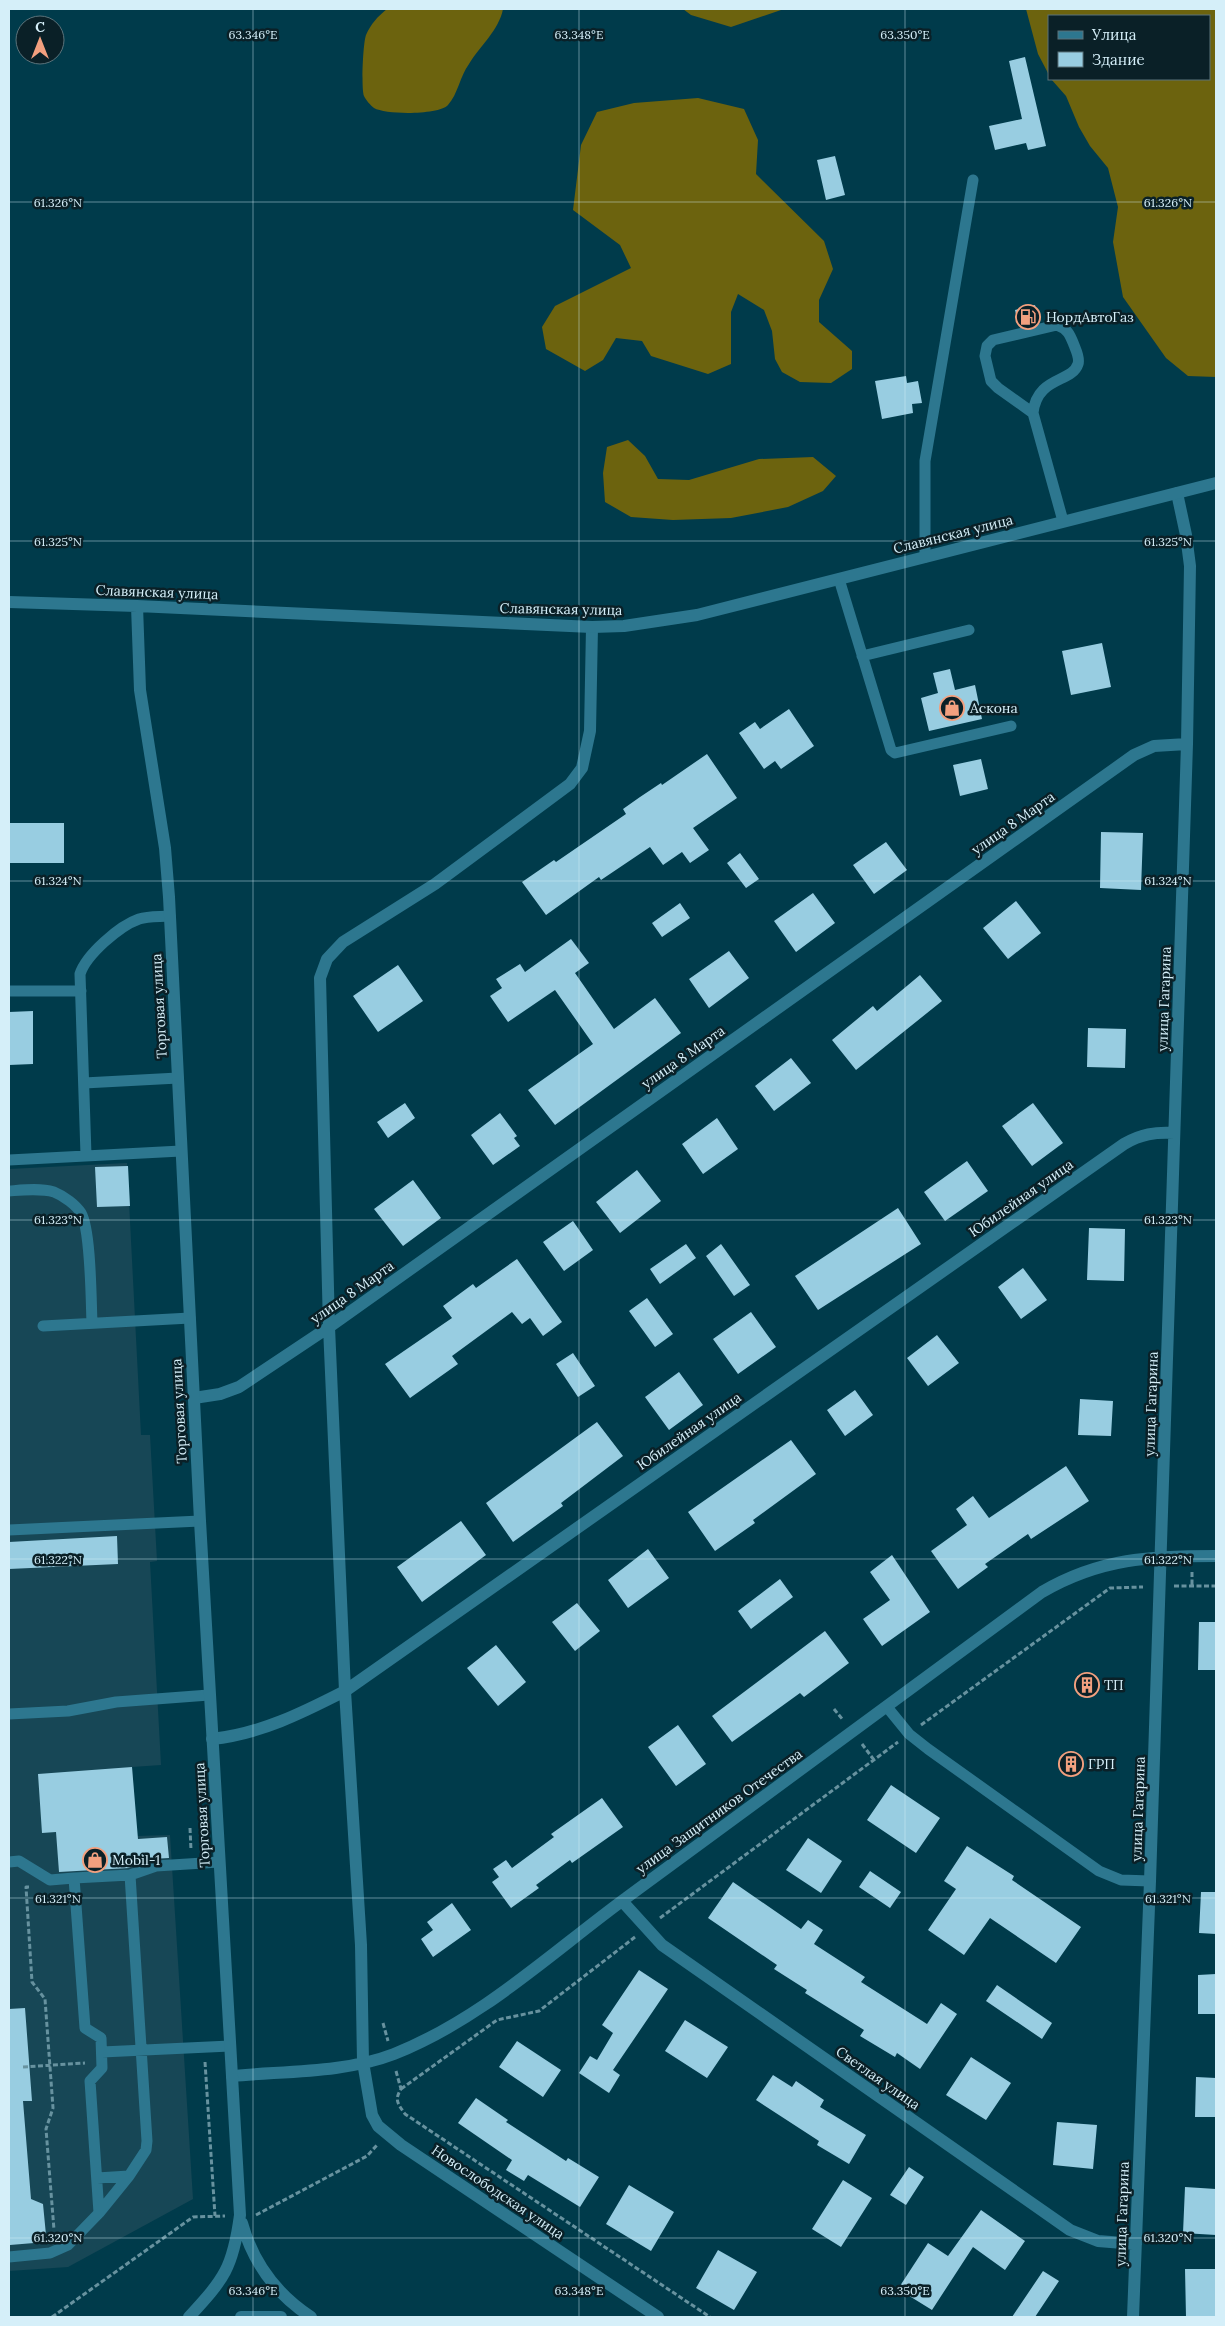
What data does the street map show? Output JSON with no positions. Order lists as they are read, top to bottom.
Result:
{
  "streets": {
    "street": [
      "Славянская улица",
      "улица 8 Марта",
      "улица Гагарина",
      "Торговая улица",
      "Юбилейная улица",
      "улица Защитников Отечества",
      "Светлая улица",
      "Новослободская улица"
    ]
  },
  "crossings": [
    ["Славянская улица", "улица Гагарина"],
    ["Славянская улица", "Торговая улица"],
    ["Славянская улица", "Новослободская улица"],
    ["улица 8 Марта", "улица Гагарина"],
    ["улица 8 Марта", "Торговая улица"],
    ["улица 8 Марта", "Новослободская улица"],
    ["улица Гагарина", "Юбилейная улица"],
    ["улица Гагарина", "улица Защитников Отечества"],
    ["улица Гагарина", "Светлая улица"],
    ["Торговая улица", "Юбилейная улица"],
    ["Торговая улица", "улица Защитников Отечества"],
    ["Юбилейная улица", "Новослободская улица"],
    ["улица Защитников Отечества", "Светлая улица"],
    ["улица Защитников Отечества", "Новослободская улица"]
  ],
  "places": {
    "fuel station": ["НордАвтоГаз"],
    "shop": ["Аскона", "Mobil-1"],
    "building": ["ТП", "ГРП"]
  },
  "legend": ["Улица", "Здание"],
  "north": "top",
  "coordinates": [
    "63.346°E",
    "63.348°E",
    "63.350°E",
    "61.326°N",
    "61.325°N",
    "61.324°N",
    "61.323°N",
    "61.322°N",
    "61.321°N",
    "61.320°N"
  ]
}
